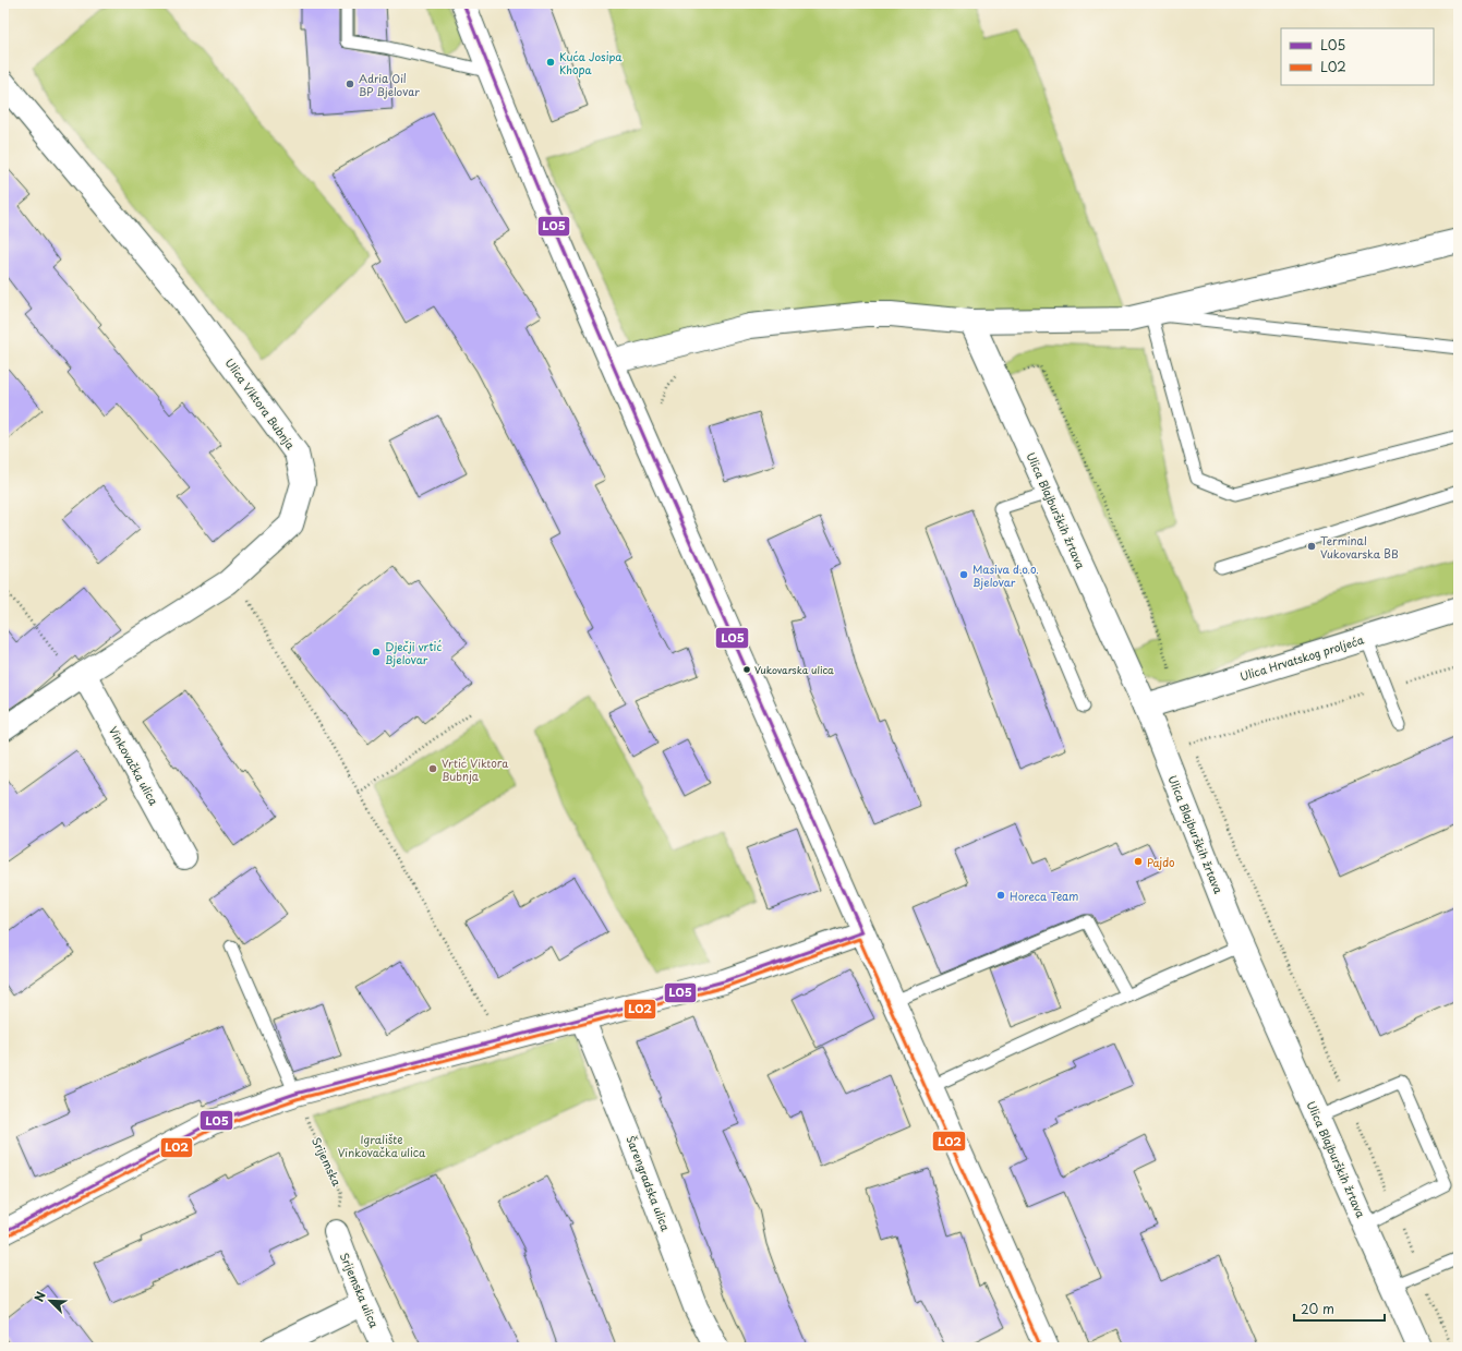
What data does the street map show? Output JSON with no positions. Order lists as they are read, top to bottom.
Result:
{
  "streets": {
    "street": [
      "Ulica Viktora Bubnja",
      "Ulica Blajburških žrtava",
      "Ulica Hrvatskog proljeća",
      "Vinkovačka ulica",
      "Šarengradska ulica",
      "Srijemska ulica"
    ],
    "path": ["Srijemska"]
  },
  "crossings": [
    ["Ulica Viktora Bubnja", "Vinkovačka ulica"],
    ["Ulica Blajburških žrtava", "Ulica Hrvatskog proljeća"],
    ["Srijemska", "Srijemska ulica"]
  ],
  "parks": ["Igralište Vinkovačka ulica"],
  "places": [
    "Kuća Josipa Khopa",
    "Adria Oil BP Bjelovar",
    "Terminal Vukovarska BB",
    "Masiva d.o.o. Bjelovar",
    "Dječji vrtić Bjelovar",
    "Vukovarska ulica",
    "Vrtić Viktora Bubnja",
    "Pajdo",
    "Horeca Team"
  ],
  "lines": ["transit line L05", "transit line L02"],
  "legend": ["L05", "L02"],
  "scale_bar": "20 m",
  "north": "top left"
}
